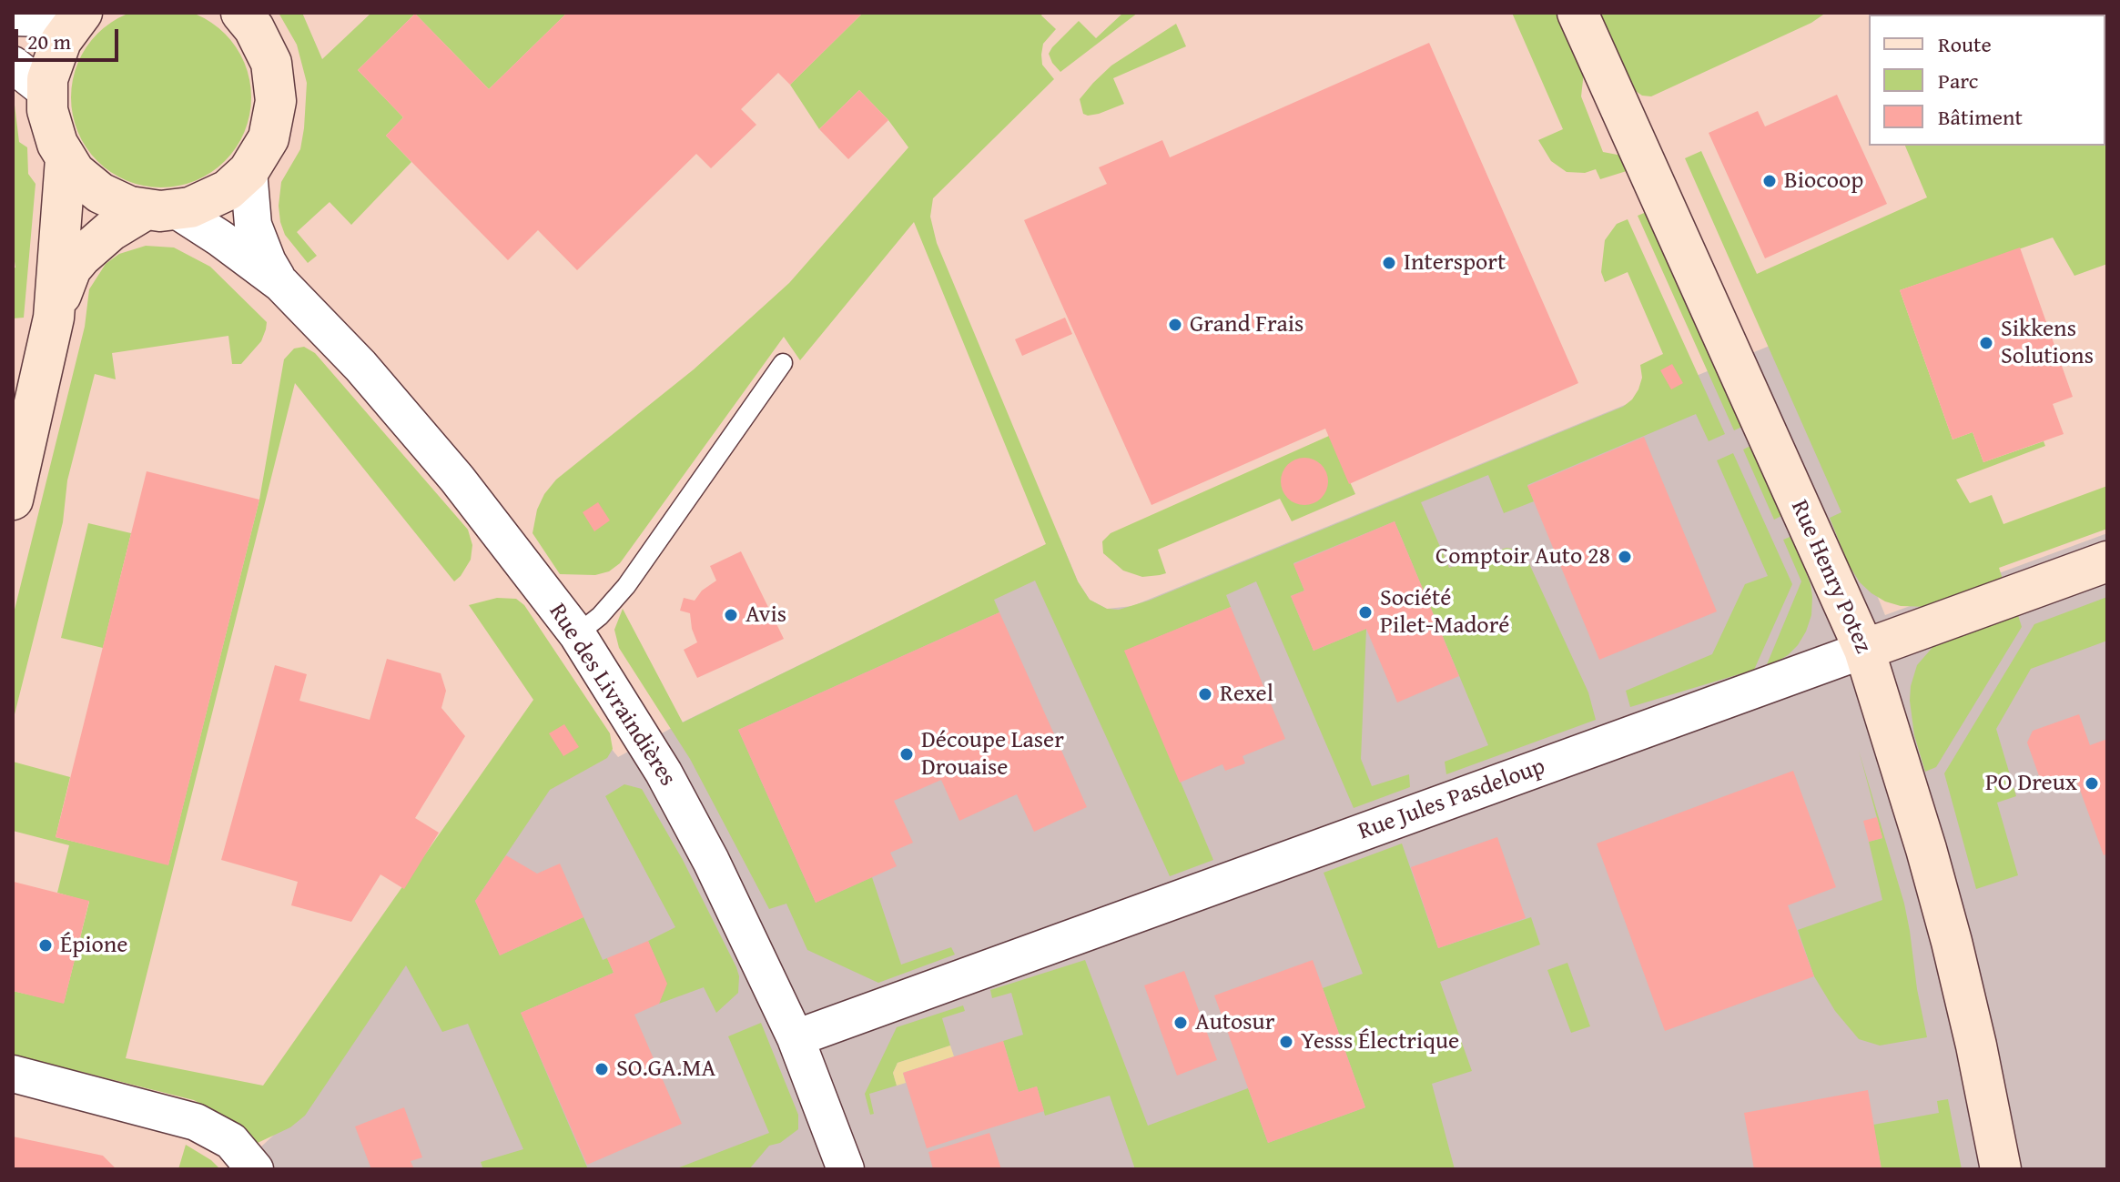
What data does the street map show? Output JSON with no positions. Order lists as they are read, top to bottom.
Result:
{
  "streets": {
    "street": ["Rue Henry Potez", "Rue des Livraindières", "Rue Jules Pasdeloup"]
  },
  "crossings": [
    ["Rue Henry Potez", "Rue Jules Pasdeloup"],
    ["Rue des Livraindières", "Rue Jules Pasdeloup"]
  ],
  "places": [
    "Biocoop",
    "Intersport",
    "Grand Frais",
    "Sikkens Solutions",
    "Comptoir Auto 28",
    "Société Pilet-Madoré",
    "Avis",
    "Rexel",
    "Découpe Laser Drouaise",
    "PO Dreux",
    "Épione",
    "Autosur",
    "Yesss Électrique",
    "SO.GA.MA"
  ],
  "legend": ["Route", "Parc", "Bâtiment"],
  "scale_bar": "20 m"
}
